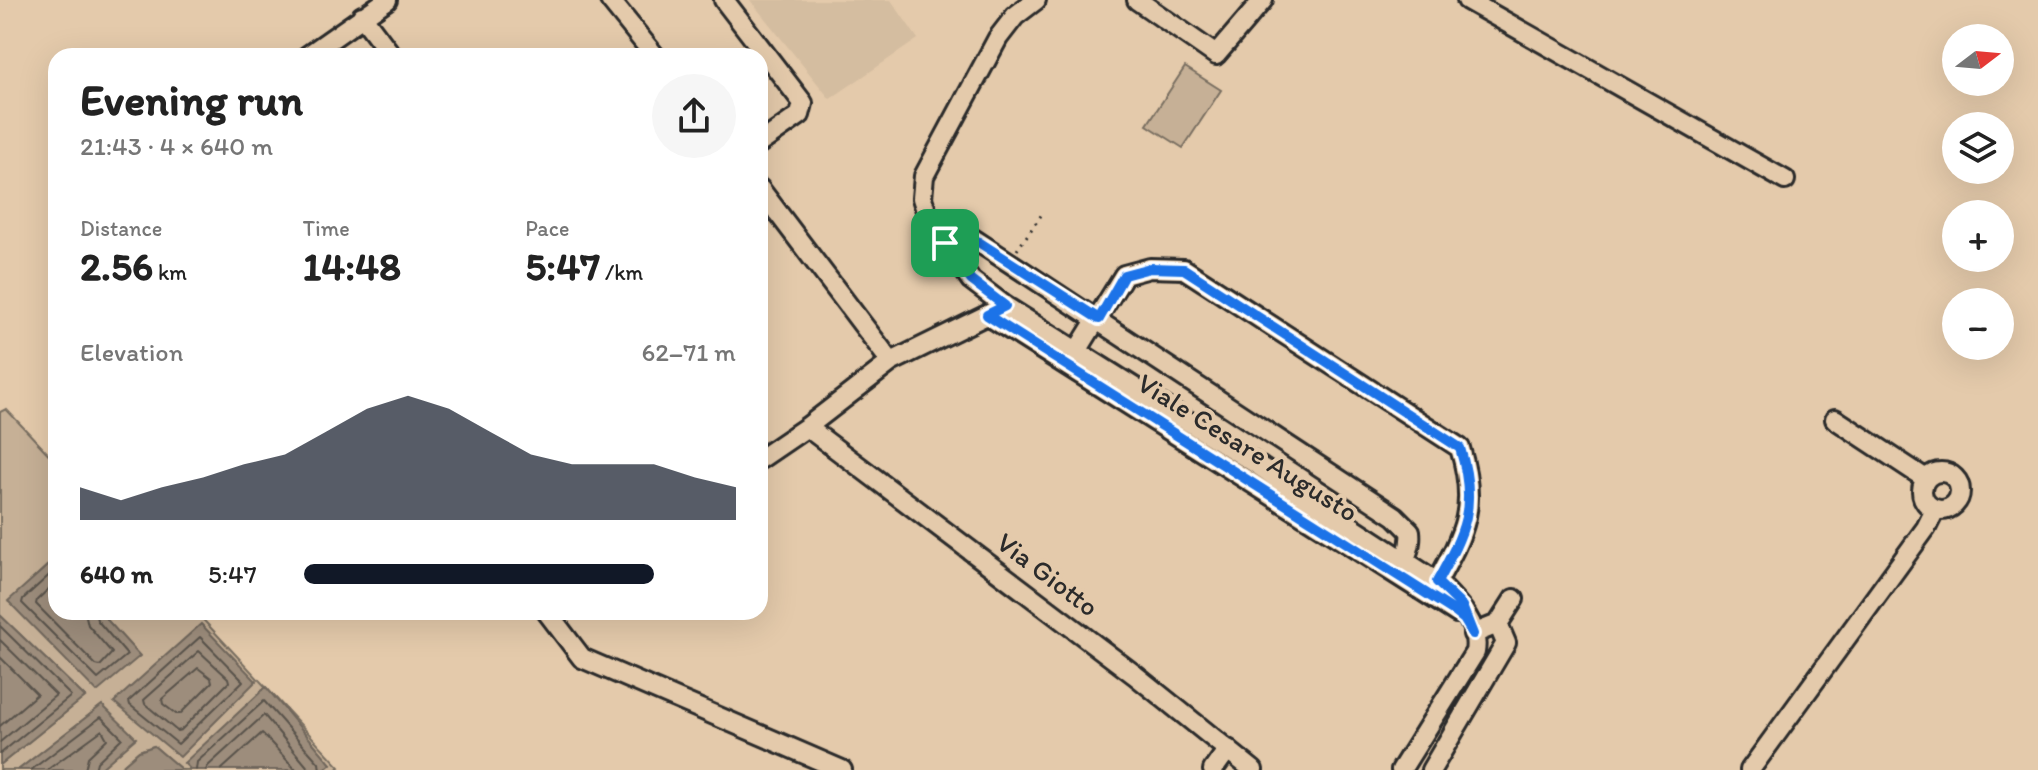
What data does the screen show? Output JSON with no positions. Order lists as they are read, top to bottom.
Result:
{
  "streets": {
    "street": ["Viale Cesare Augusto", "Via Giotto"]
  },
  "north": "right",
  "page": {
    "map_buttons": ["+", "−"],
    "heading": ["Evening run", "21:43 · 4 × 640 m"],
    "stats": [
      ["Distance", "2.56 km"],
      ["Time", "14:48"],
      ["Pace", "5:47 /km"]
    ],
    "chart": ["Elevation", "62–71 m"],
    "list": [
      {
        "name": "640 m",
        "note": "5:47"
      }
    ]
  }
}
